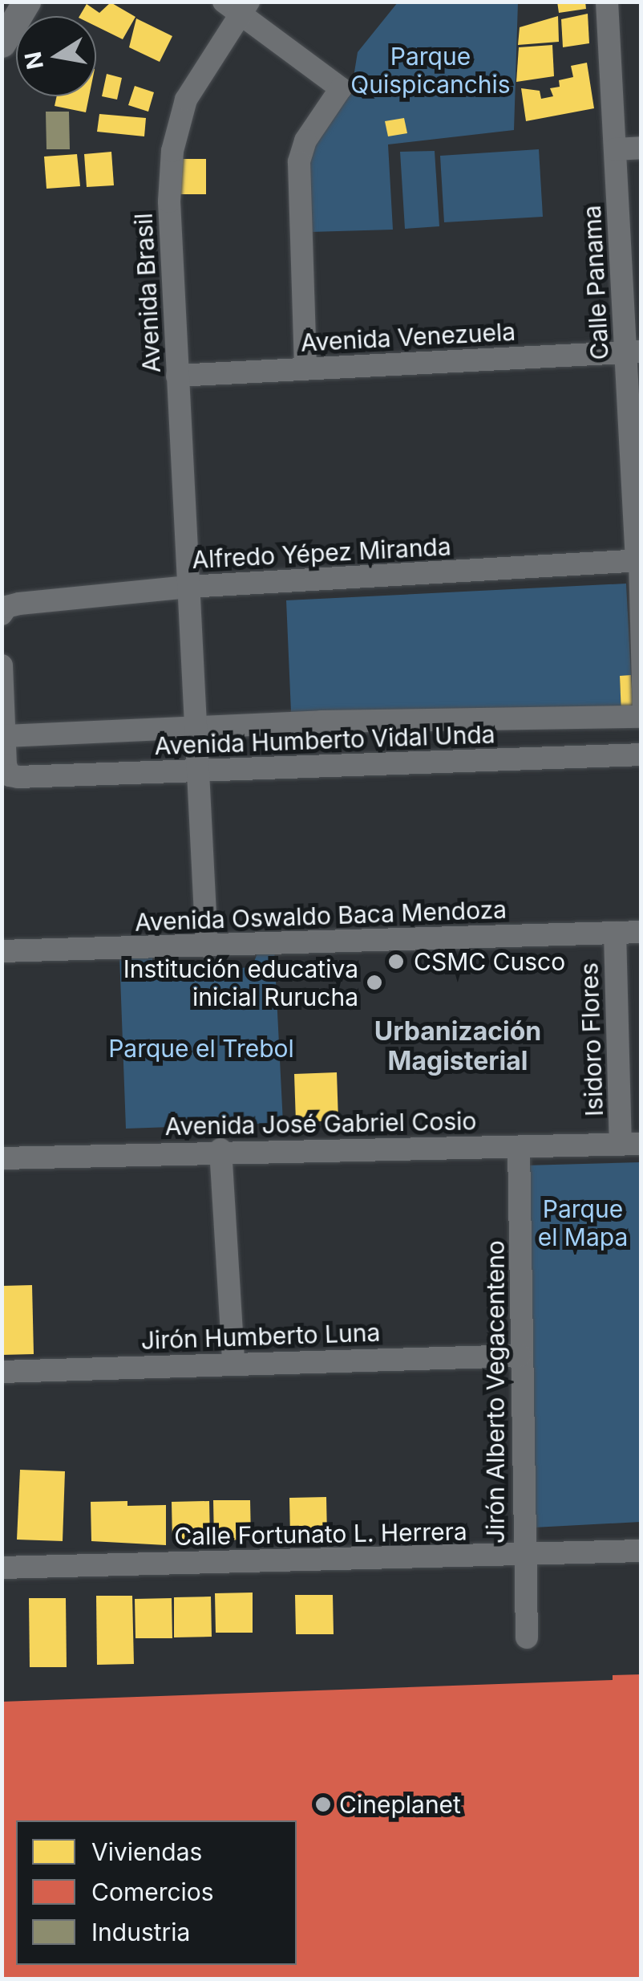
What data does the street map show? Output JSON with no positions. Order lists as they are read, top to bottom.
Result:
{
  "streets": {
    "street": [
      "Calle Panama",
      "Avenida Brasil",
      "Avenida Venezuela",
      "Alfredo Yépez Miranda",
      "Avenida Humberto Vidal Unda",
      "Avenida Oswaldo Baca Mendoza",
      "Isidoro Flores",
      "Avenida José Gabriel Cosio",
      "Jirón Humberto Luna",
      "Jirón Alberto Vegacenteno",
      "Calle Fortunato L. Herrera"
    ]
  },
  "crossings": [
    ["Calle Panama", "Avenida Venezuela"],
    ["Calle Panama", "Alfredo Yépez Miranda"],
    ["Avenida Brasil", "Avenida Venezuela"],
    ["Avenida Brasil", "Alfredo Yépez Miranda"],
    ["Avenida Brasil", "Avenida Humberto Vidal Unda"],
    ["Avenida Brasil", "Avenida Oswaldo Baca Mendoza"],
    ["Avenida Oswaldo Baca Mendoza", "Isidoro Flores"],
    ["Isidoro Flores", "Avenida José Gabriel Cosio"],
    ["Avenida José Gabriel Cosio", "Jirón Alberto Vegacenteno"],
    ["Jirón Humberto Luna", "Jirón Alberto Vegacenteno"],
    ["Jirón Alberto Vegacenteno", "Calle Fortunato L. Herrera"]
  ],
  "districts": ["Urbanización Magisterial"],
  "parks": ["Parque Quispicanchis", "Parque el Trebol", "Parque el Mapa"],
  "places": ["CSMC Cusco", "Institución educativa inicial Rurucha", "Cineplanet"],
  "legend": ["Viviendas", "Comercios", "Industria"],
  "north": "left"
}
